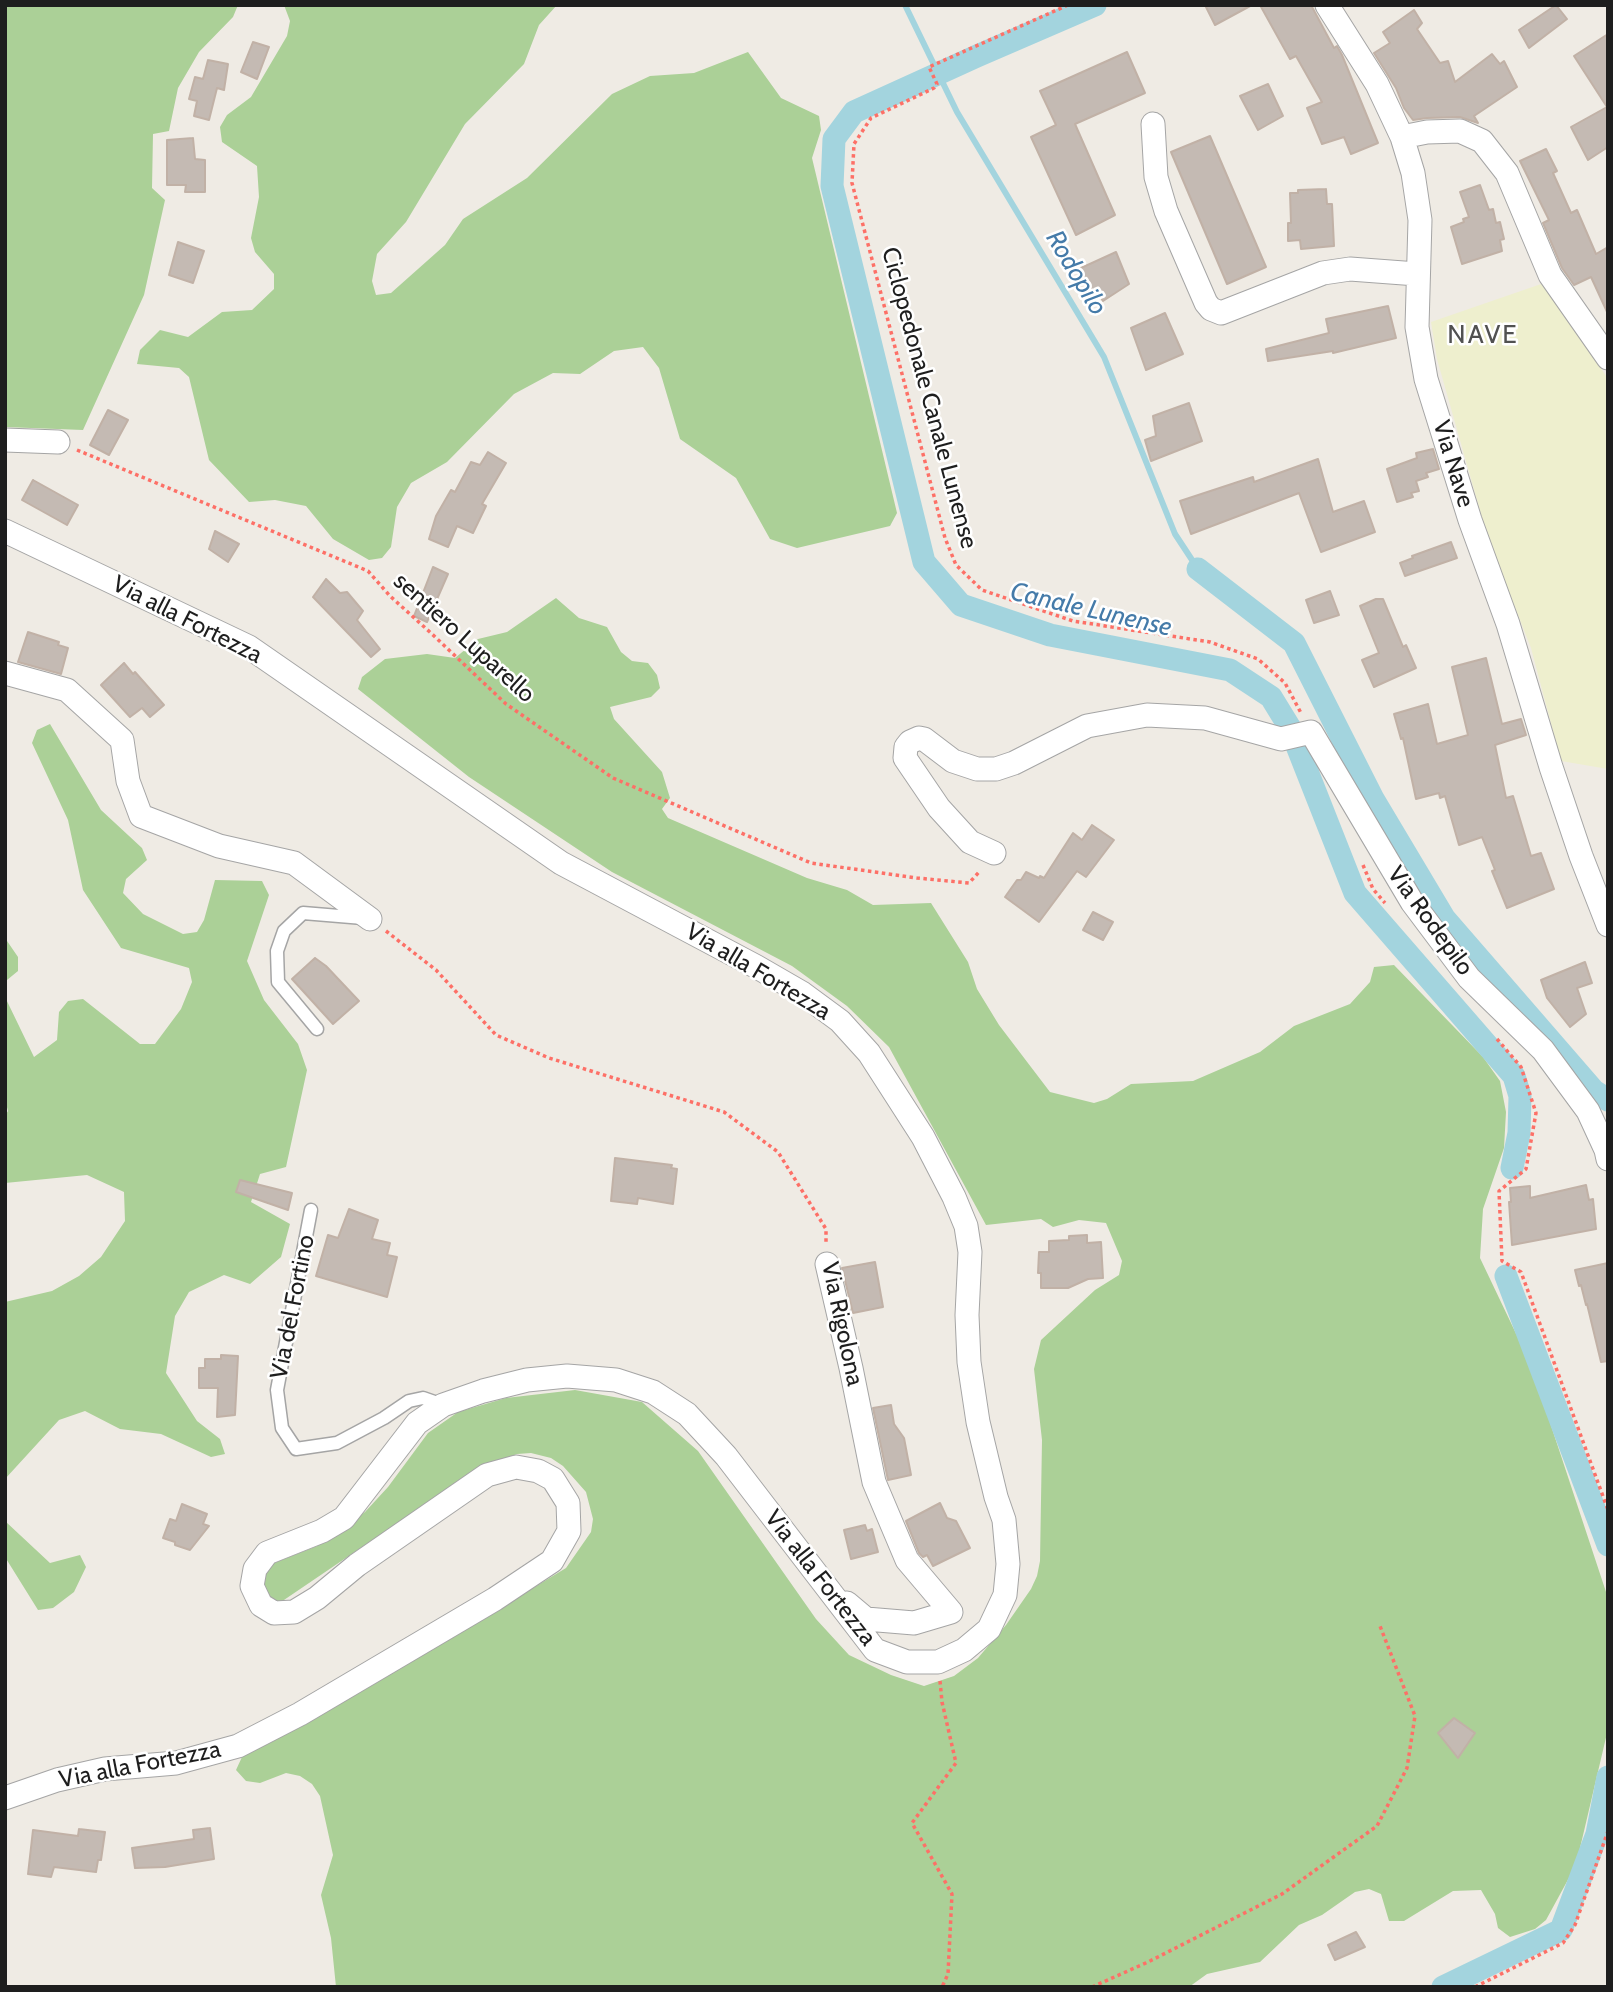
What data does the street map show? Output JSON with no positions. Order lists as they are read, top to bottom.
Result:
{
  "streets": {
    "street": [
      "Via Nave",
      "Via alla Fortezza",
      "Via Rodepilo",
      "Via Rigolona"
    ],
    "lane": ["Via del Fortino"],
    "path": ["Ciclopedonale Canale Lunense", "sentiero Luparello"]
  },
  "crossings": [
    ["Ciclopedonale Canale Lunense", "Via Rodepilo"],
    ["Via alla Fortezza", "Via del Fortino"],
    ["Via alla Fortezza", "Via Rigolona"]
  ],
  "districts": ["NAVE"],
  "water": ["Rodopilo", "Canale Lunense"]
}
